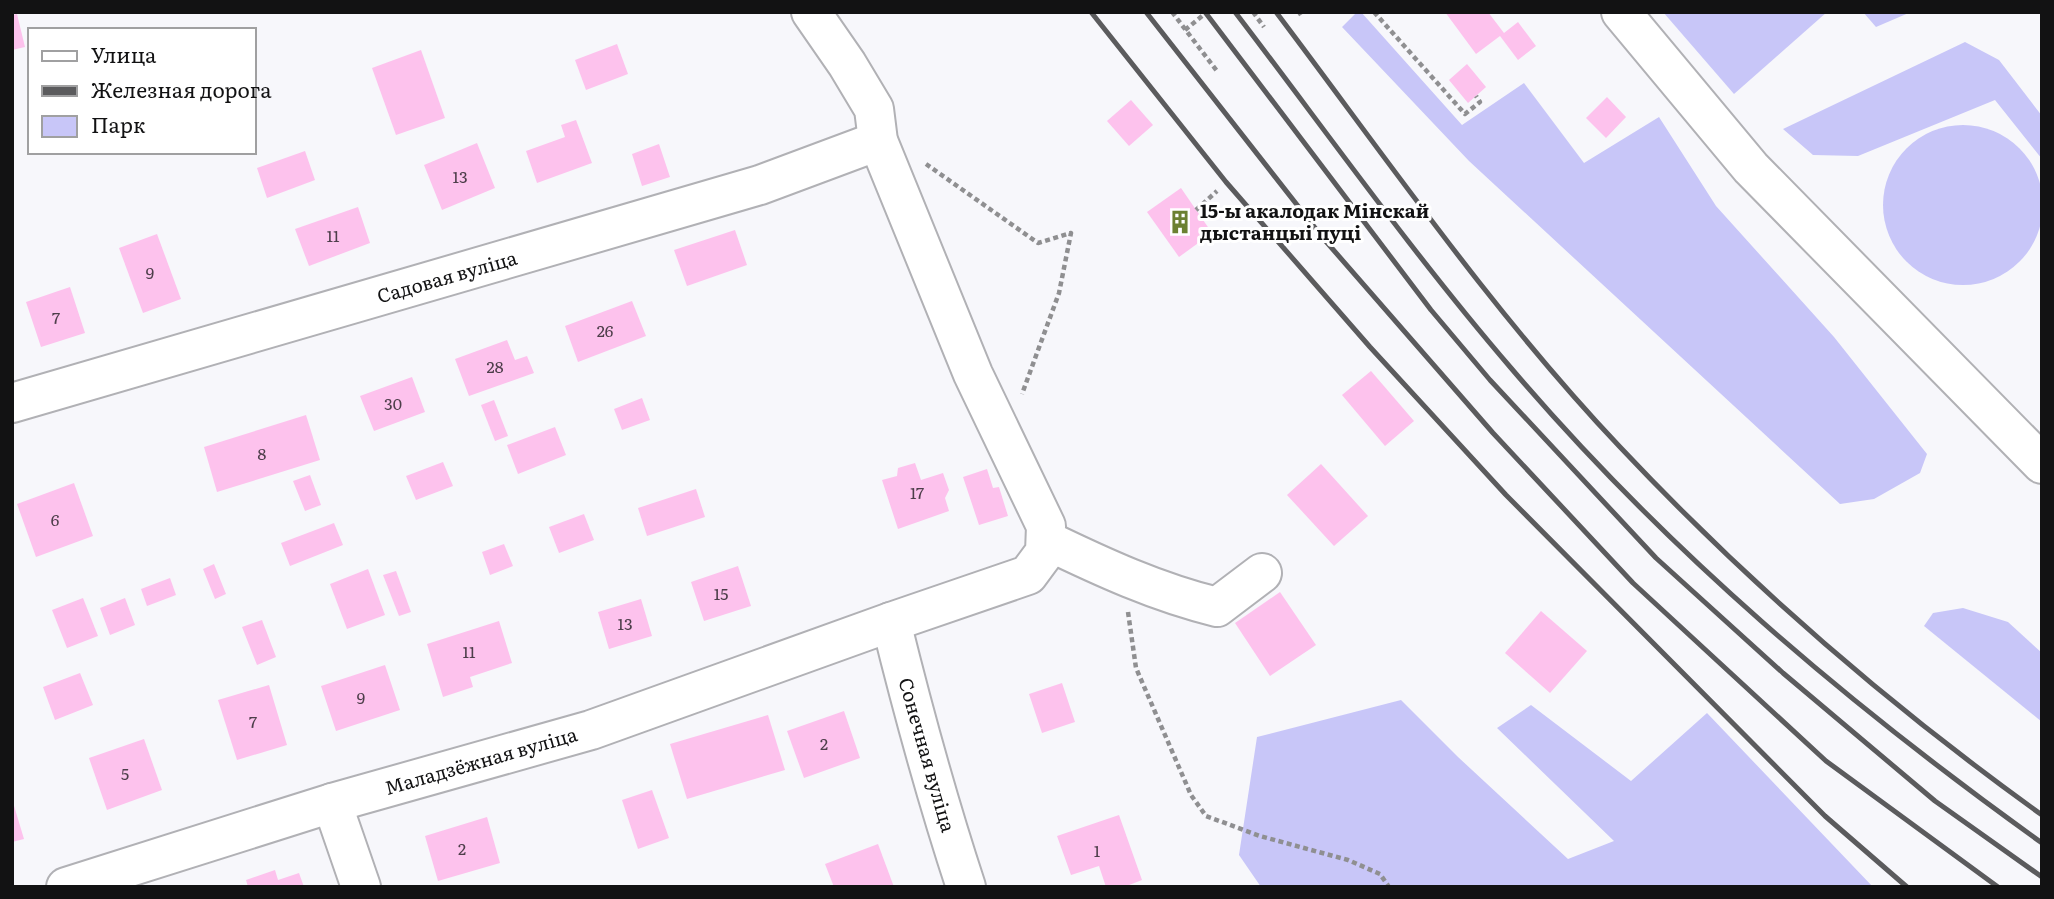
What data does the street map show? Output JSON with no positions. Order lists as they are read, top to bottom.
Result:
{
  "streets": {
    "street": ["Садовая вуліца", "Сонечная вуліца", "Маладзёжная вуліца"]
  },
  "crossings": [
    ["Сонечная вуліца", "Маладзёжная вуліца"]
  ],
  "places": {
    "building": ["15-ы акалодак Мінскай дыстанцыі пуці"]
  },
  "house_numbers": [
    "13",
    "11",
    "9",
    "7",
    "26",
    "28",
    "30",
    "8",
    "17",
    "6",
    "15",
    "13",
    "11",
    "9",
    "7",
    "2",
    "5",
    "2",
    "1"
  ],
  "legend": ["Улица", "Железная дорога", "Парк"]
}
